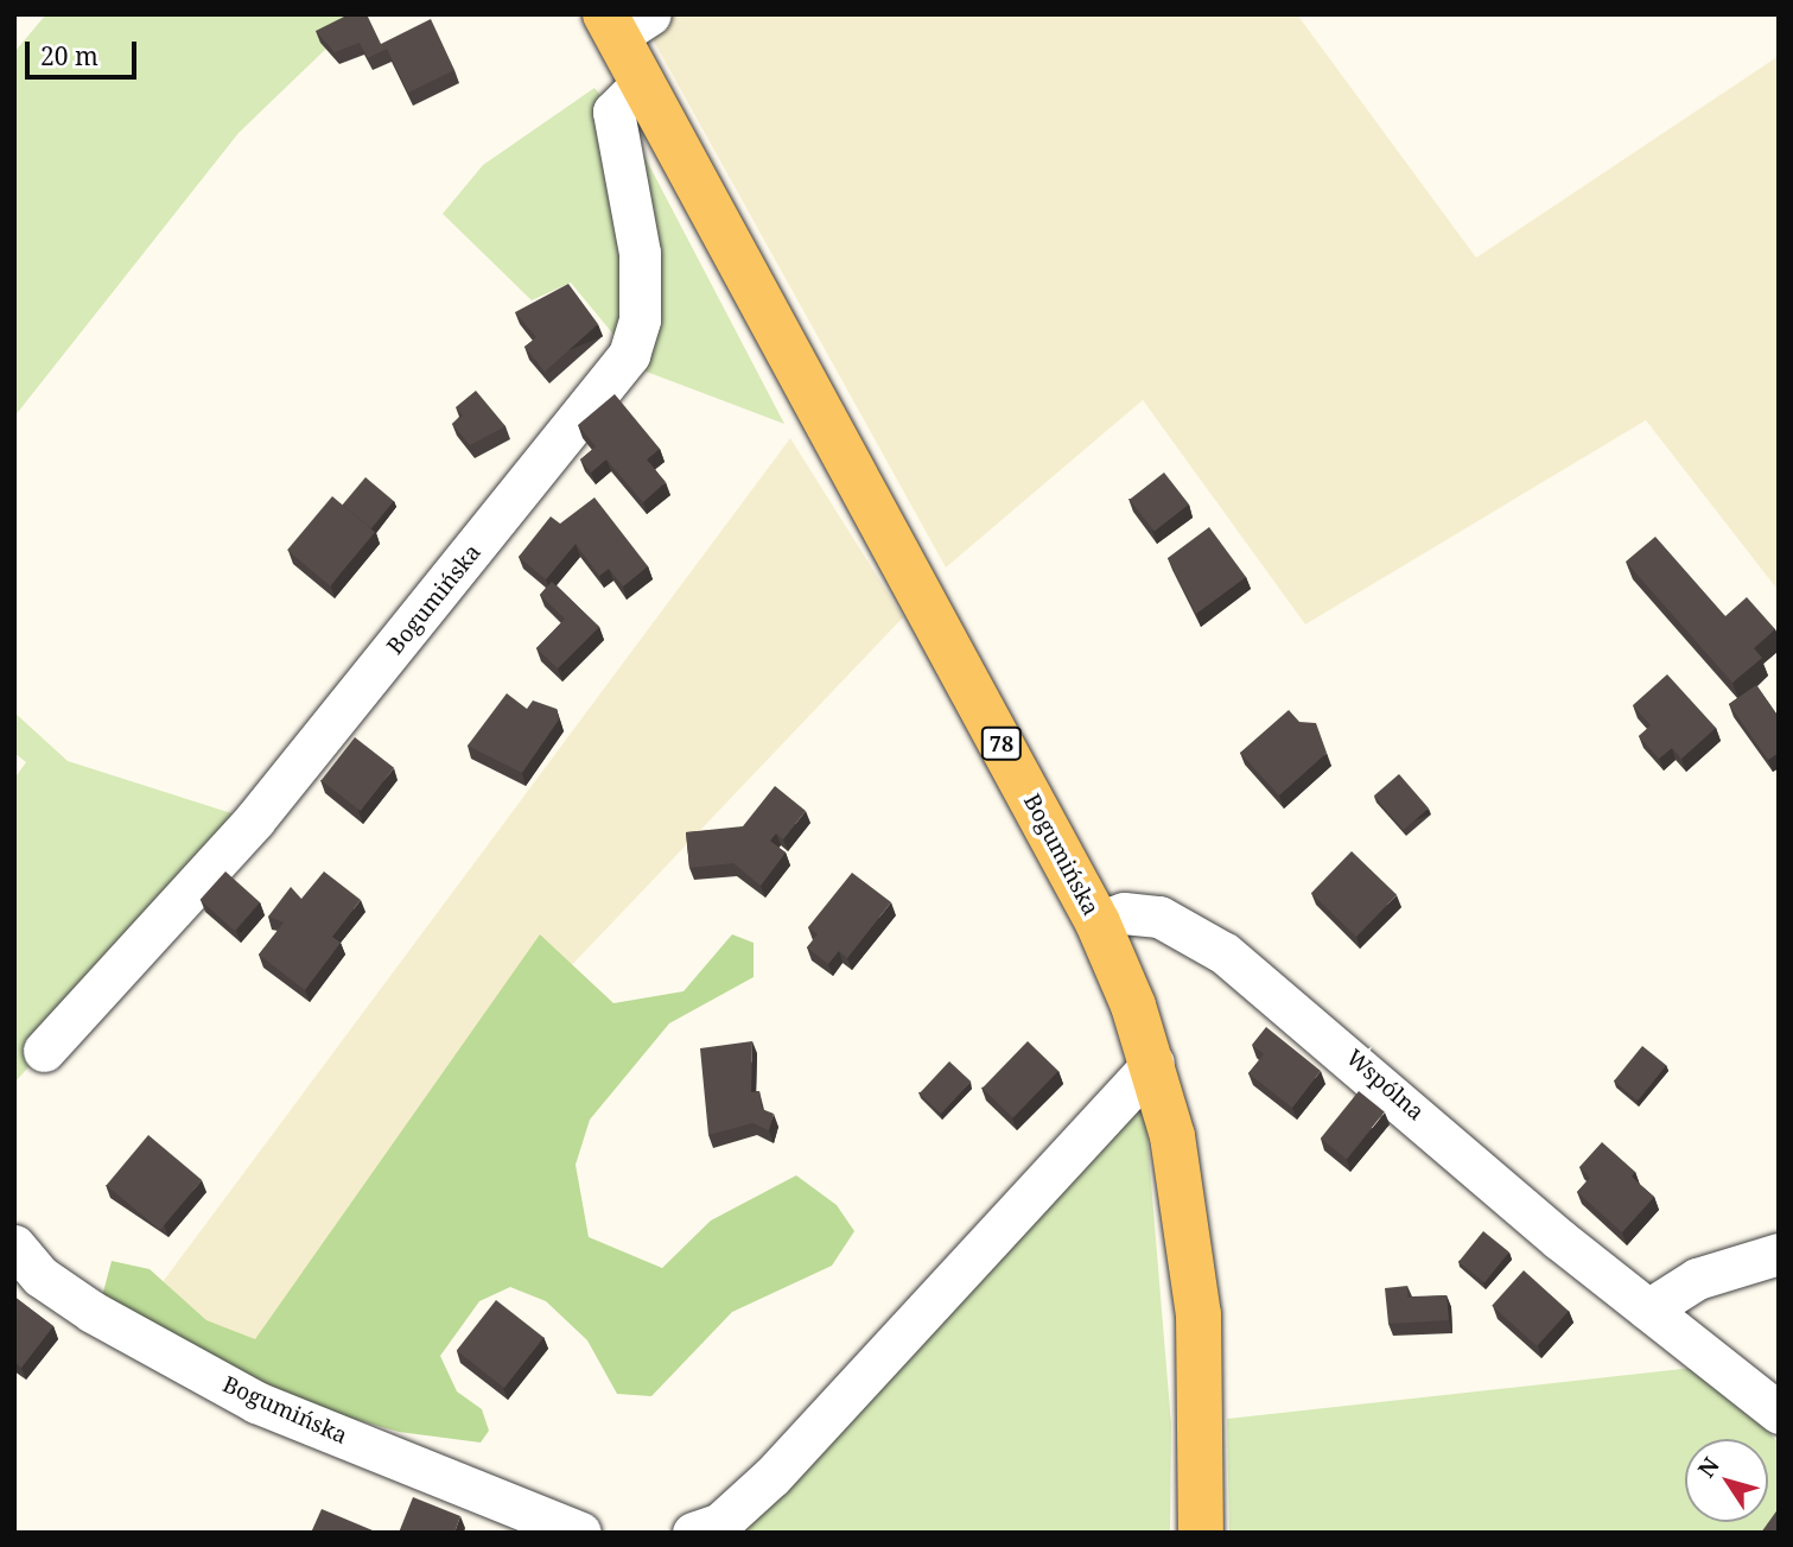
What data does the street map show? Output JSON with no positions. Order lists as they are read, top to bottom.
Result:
{
  "streets": {
    "main road": ["Bogumińska", "78"],
    "street": ["Wspólna"]
  },
  "crossings": [
    ["Bogumińska", "Wspólna"]
  ],
  "scale_bar": "20 m",
  "north": "top left"
}
